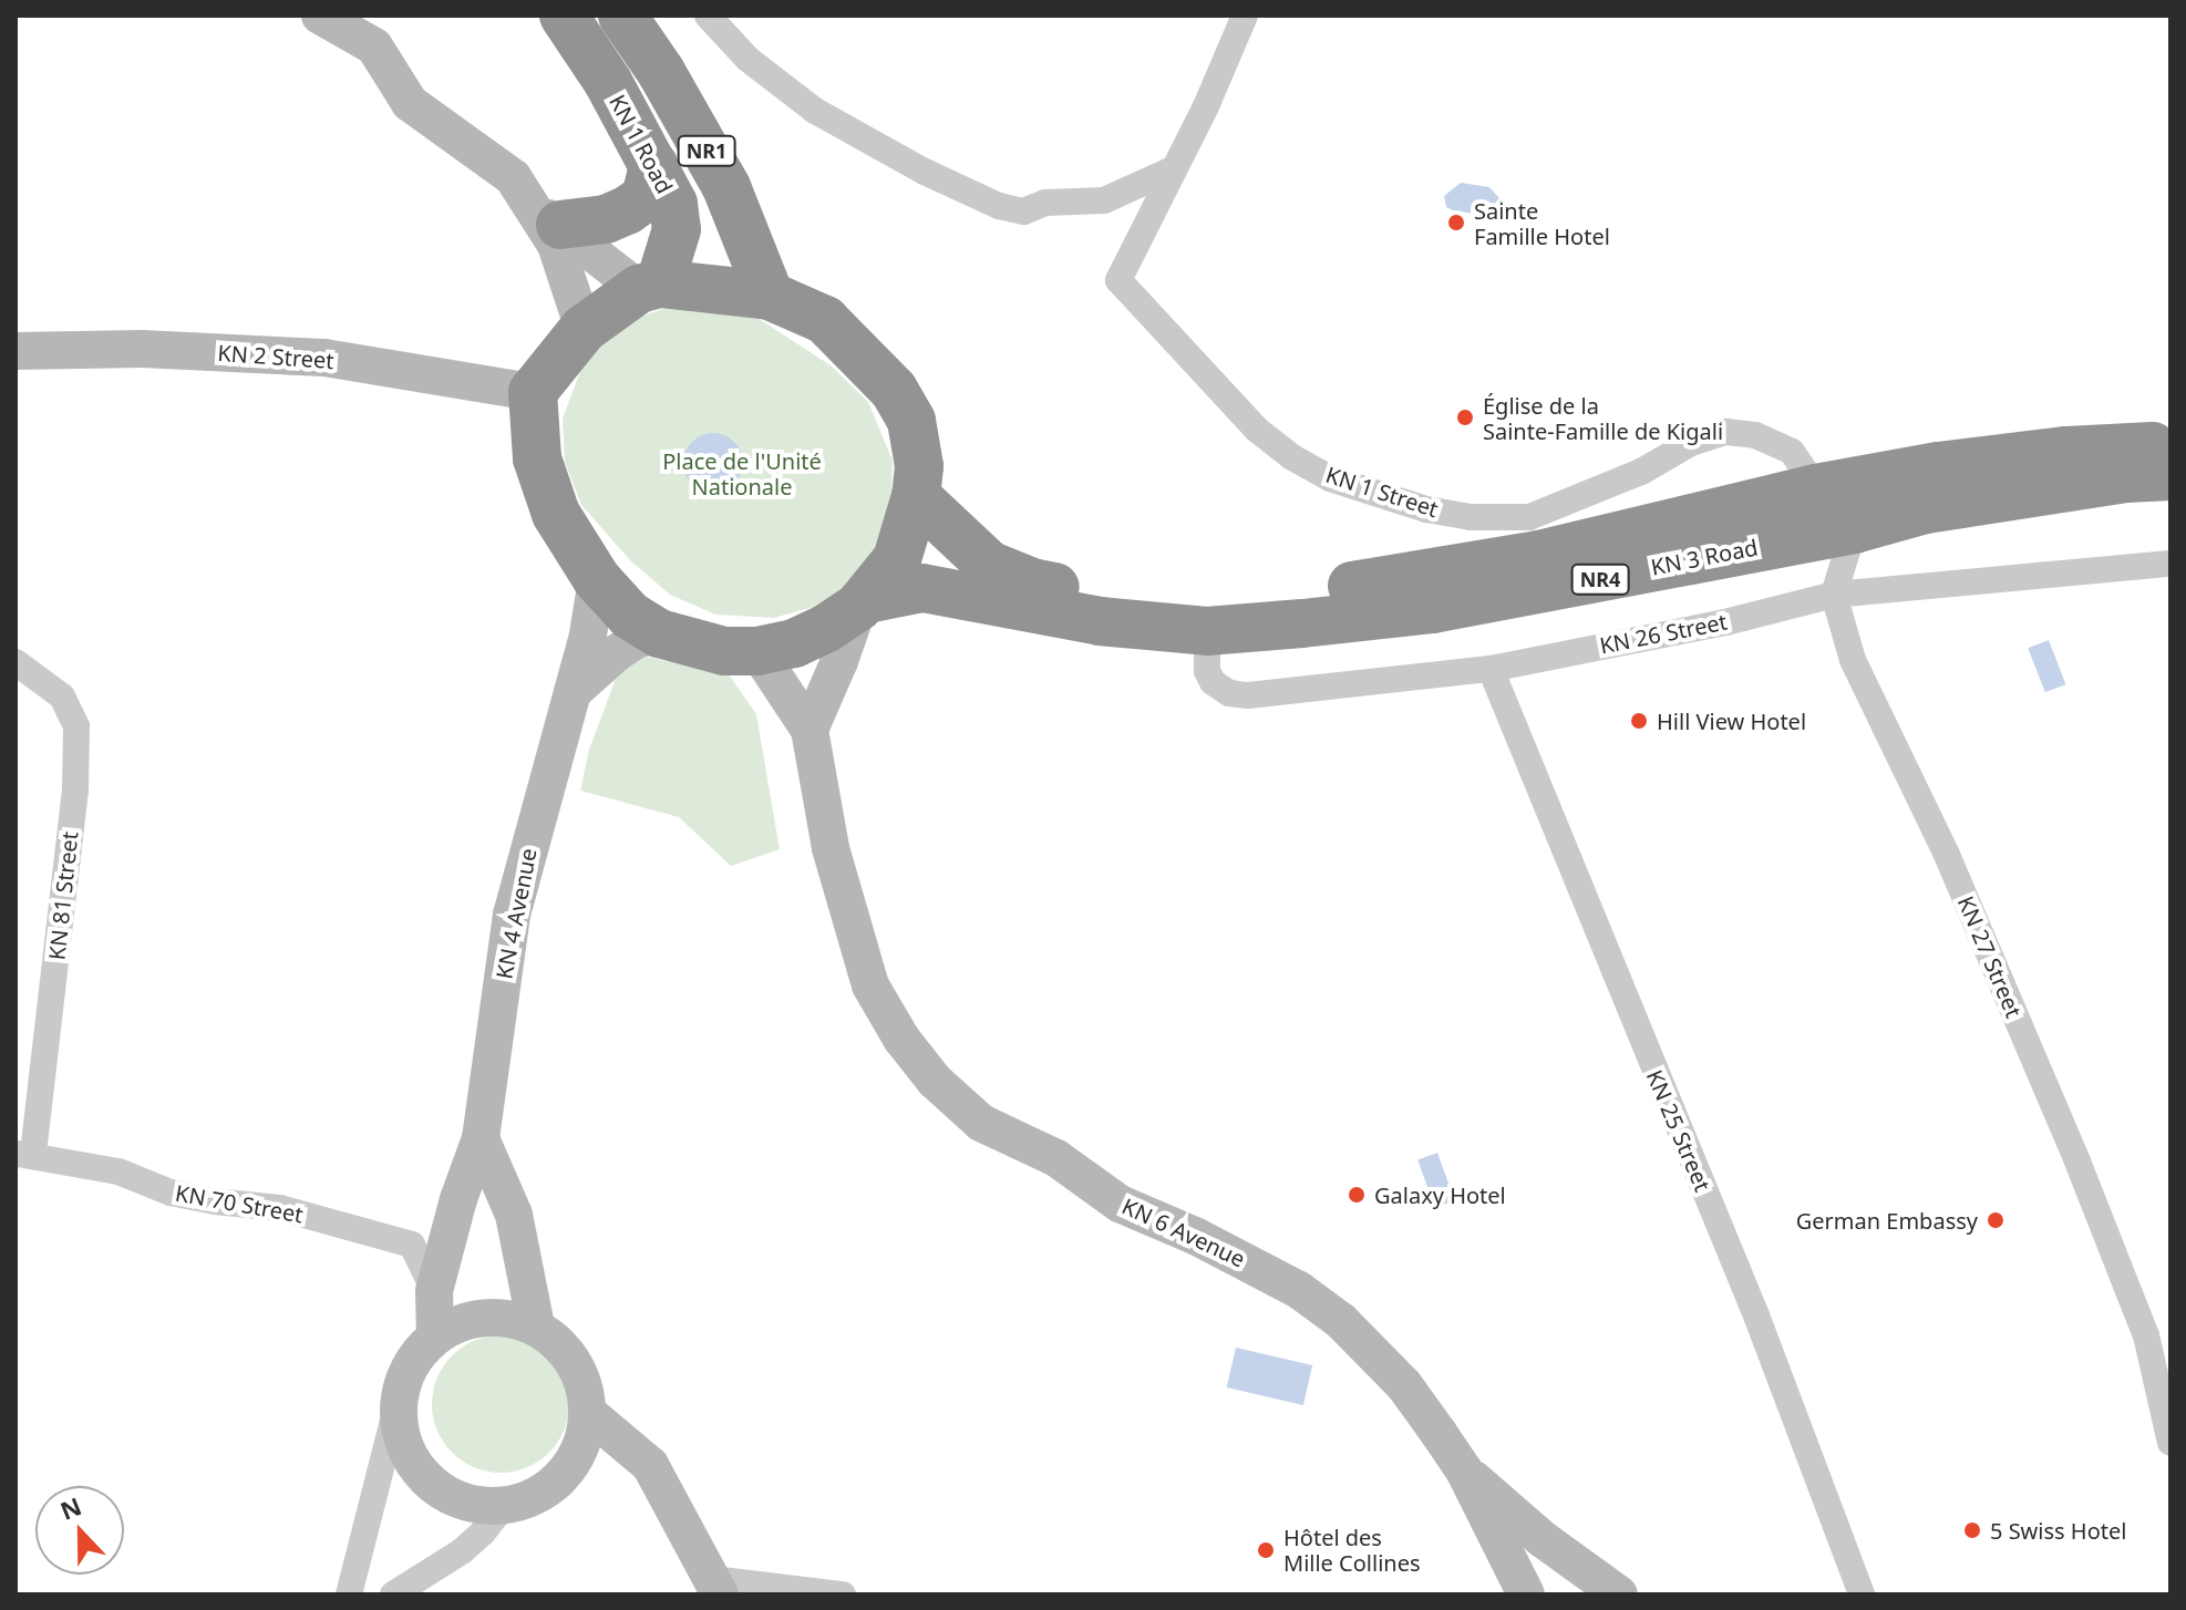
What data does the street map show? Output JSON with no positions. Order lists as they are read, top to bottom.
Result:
{
  "streets": {
    "highway": [
      "KN 1 Road",
      "NR1",
      "KN 3 Road",
      "NR4"
    ],
    "main road": ["KN 2 Street", "KN 4 Avenue", "KN 6 Avenue"],
    "street": [
      "KN 1 Street",
      "KN 26 Street",
      "KN 81 Street",
      "KN 27 Street",
      "KN 25 Street",
      "KN 70 Street"
    ]
  },
  "crossings": [
    ["KN 1 Street", "KN 3 Road"],
    ["KN 3 Road", "KN 26 Street"],
    ["KN 26 Street", "KN 27 Street"],
    ["KN 26 Street", "KN 25 Street"],
    ["KN 81 Street", "KN 70 Street"],
    ["KN 4 Avenue", "KN 70 Street"]
  ],
  "parks": ["Place de l'Unité Nationale"],
  "places": [
    "Sainte Famille Hotel",
    "Église de la Sainte-Famille de Kigali",
    "Hill View Hotel",
    "Galaxy Hotel",
    "German Embassy",
    "5 Swiss Hotel",
    "Hôtel des Mille Collines"
  ],
  "north": "top"
}
